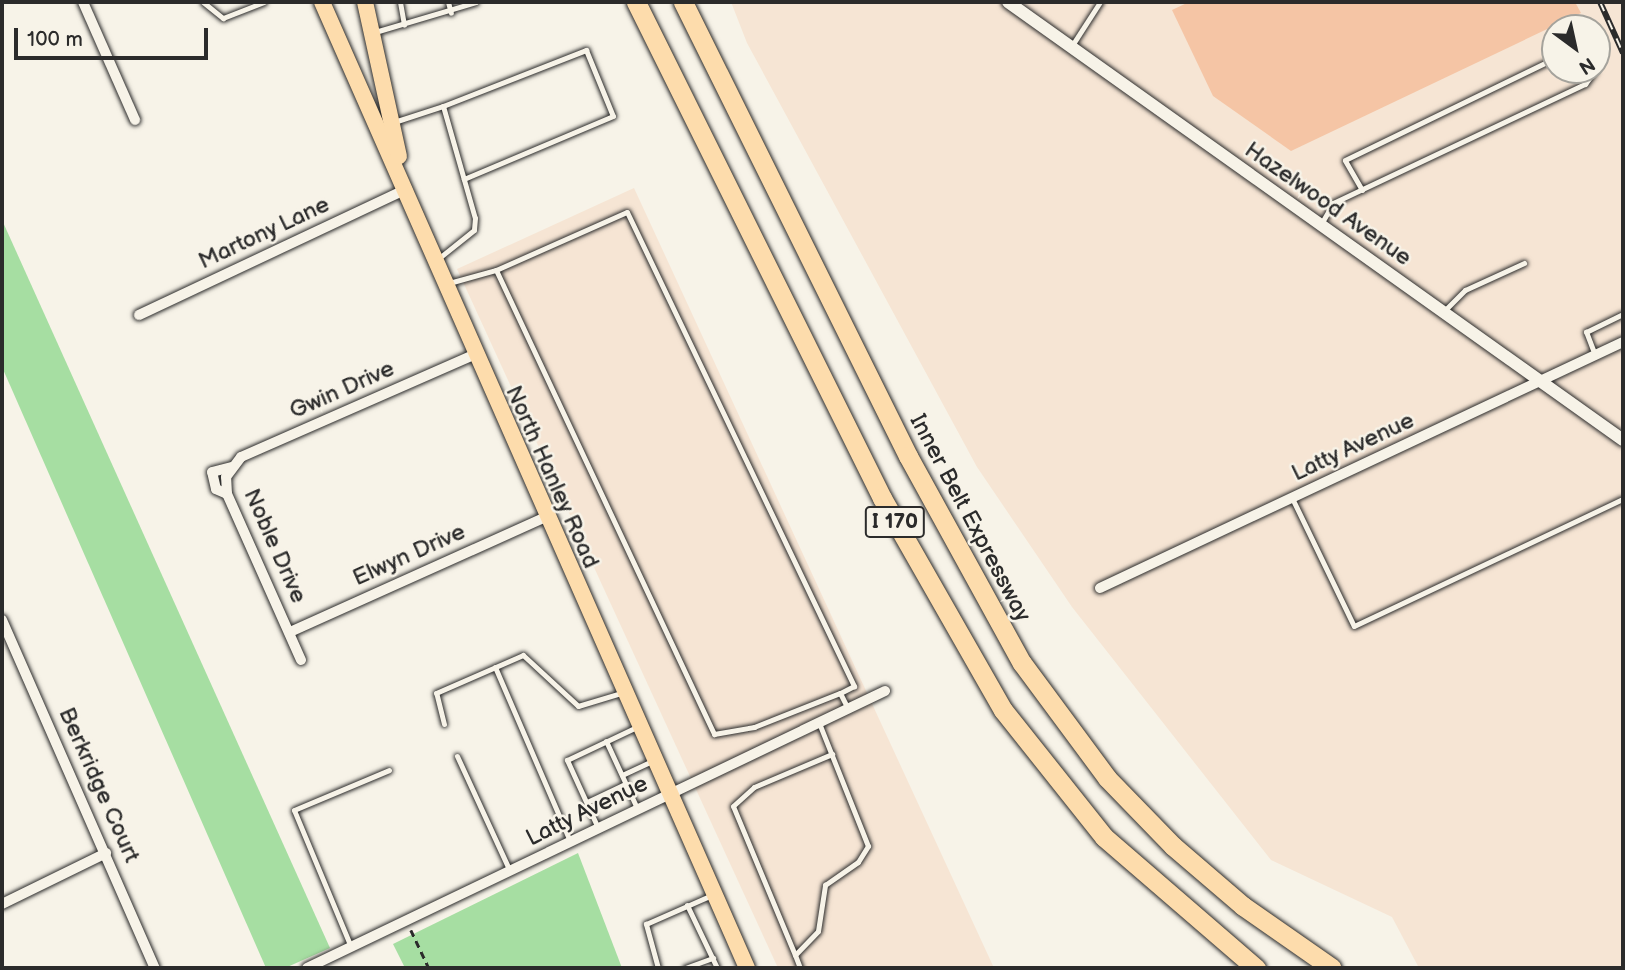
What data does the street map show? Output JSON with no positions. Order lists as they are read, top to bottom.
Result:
{
  "streets": {
    "highway": ["Inner Belt Expressway", "I 170"],
    "main road": ["North Hanley Road"],
    "street": [
      "Hazelwood Avenue",
      "Martony Lane",
      "Gwin Drive",
      "Latty Avenue",
      "Noble Drive",
      "Elwyn Drive",
      "Berkridge Court"
    ]
  },
  "crossings": [
    ["Hazelwood Avenue", "Latty Avenue"],
    ["Martony Lane", "North Hanley Road"],
    ["Gwin Drive", "North Hanley Road"],
    ["Gwin Drive", "Noble Drive"],
    ["Latty Avenue", "North Hanley Road"],
    ["North Hanley Road", "Elwyn Drive"],
    ["Noble Drive", "Elwyn Drive"]
  ],
  "scale_bar": "100 m",
  "north": "bottom right"
}
